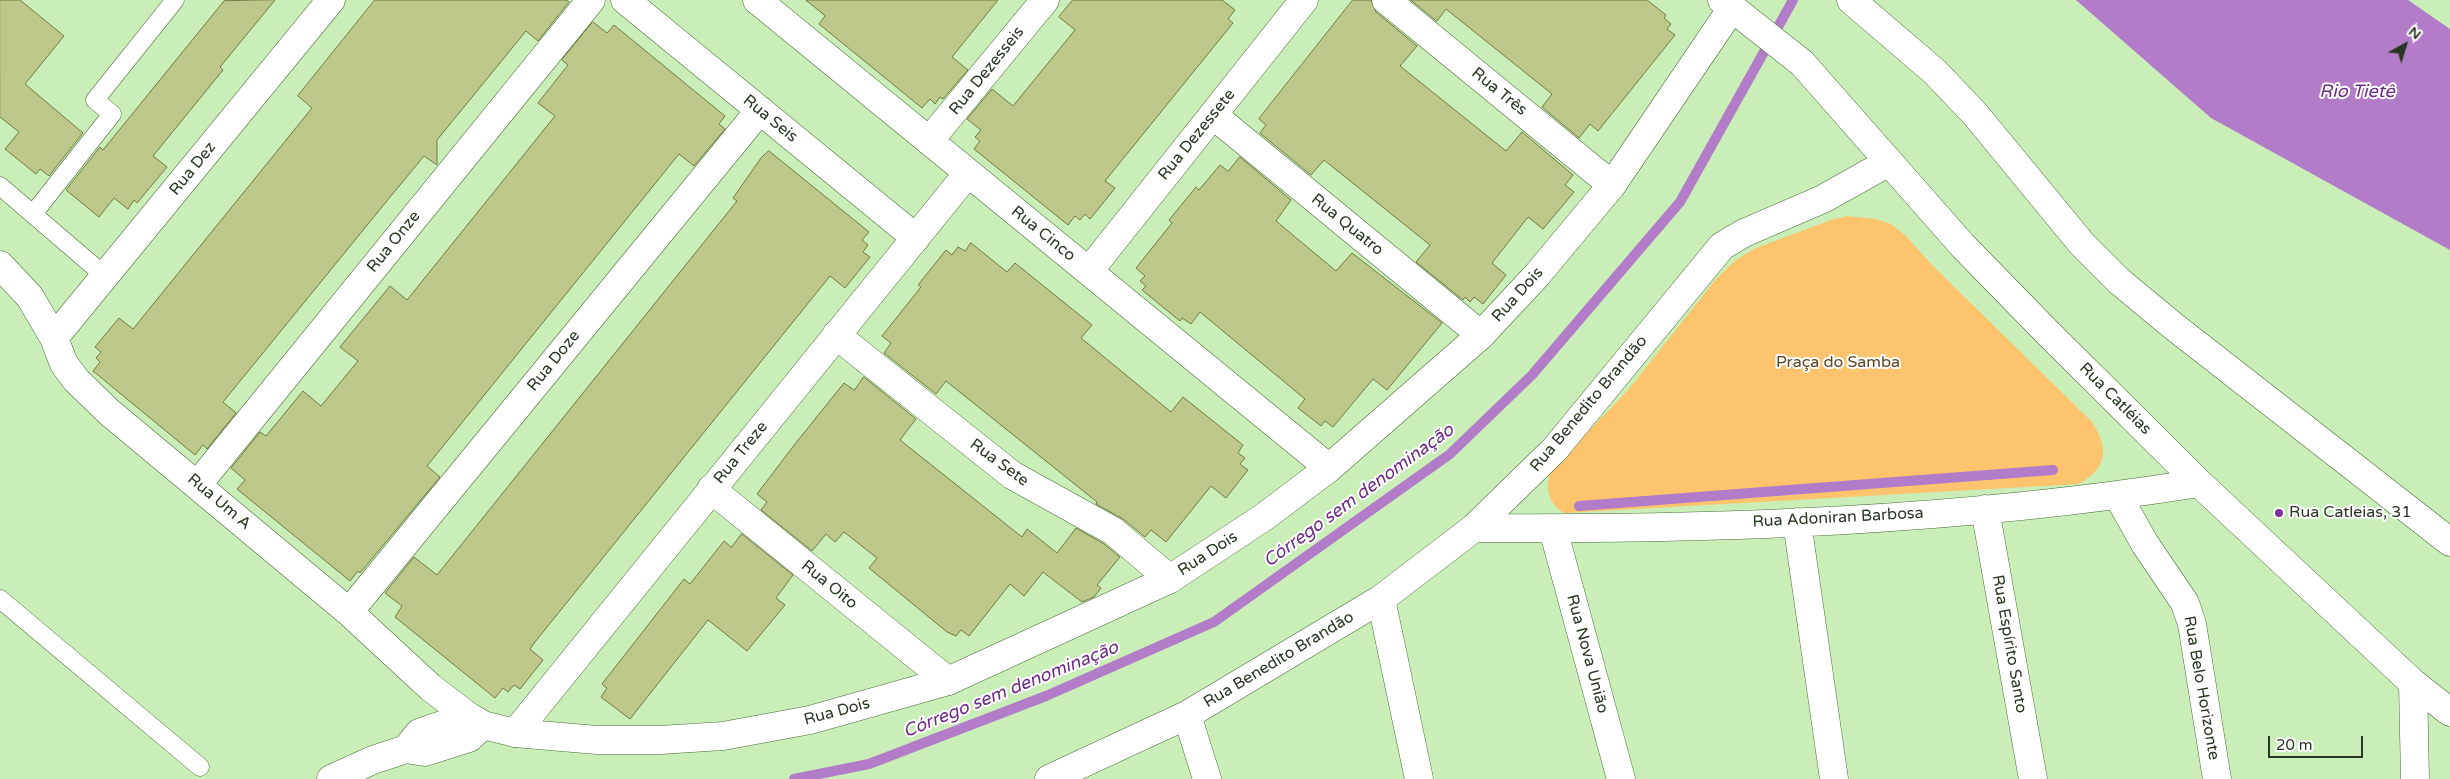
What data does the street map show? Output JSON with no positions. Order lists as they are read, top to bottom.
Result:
{
  "streets": {
    "street": [
      "Rua Dezesseis",
      "Rua Três",
      "Rua Seis",
      "Rua Dezessete",
      "Rua Dez",
      "Rua Quatro",
      "Rua Cinco",
      "Rua Onze",
      "Rua Dois",
      "Rua Doze",
      "Rua Catléias",
      "Rua Benedito Brandão",
      "Rua Treze",
      "Rua Sete",
      "Rua Um A",
      "Rua Adoniran Barbosa",
      "Rua Oito",
      "Rua Espírito Santo",
      "Rua Nova União",
      "Rua Belo Horizonte"
    ]
  },
  "crossings": [
    ["Rua Dezesseis", "Rua Cinco"],
    ["Rua Três", "Rua Dois"],
    ["Rua Seis", "Rua Doze"],
    ["Rua Seis", "Rua Treze"],
    ["Rua Dezessete", "Rua Quatro"],
    ["Rua Dezessete", "Rua Cinco"],
    ["Rua Dez", "Rua Um A"],
    ["Rua Quatro", "Rua Dois"],
    ["Rua Cinco", "Rua Dois"],
    ["Rua Cinco", "Rua Treze"],
    ["Rua Onze", "Rua Um A"],
    ["Rua Dois", "Rua Catléias"],
    ["Rua Dois", "Rua Treze"],
    ["Rua Dois", "Rua Sete"],
    ["Rua Dois", "Rua Um A"],
    ["Rua Dois", "Rua Oito"],
    ["Rua Doze", "Rua Um A"],
    ["Rua Catléias", "Rua Benedito Brandão"],
    ["Rua Catléias", "Rua Adoniran Barbosa"],
    ["Rua Benedito Brandão", "Rua Adoniran Barbosa"],
    ["Rua Treze", "Rua Sete"],
    ["Rua Treze", "Rua Oito"],
    ["Rua Adoniran Barbosa", "Rua Espírito Santo"],
    ["Rua Adoniran Barbosa", "Rua Nova União"],
    ["Rua Adoniran Barbosa", "Rua Belo Horizonte"]
  ],
  "water": ["Rio Tietê", "Córrego sem denominação"],
  "parks": ["Praça do Samba"],
  "places": ["Rua Catleias, 31"],
  "scale_bar": "20 m",
  "north": "top right"
}
